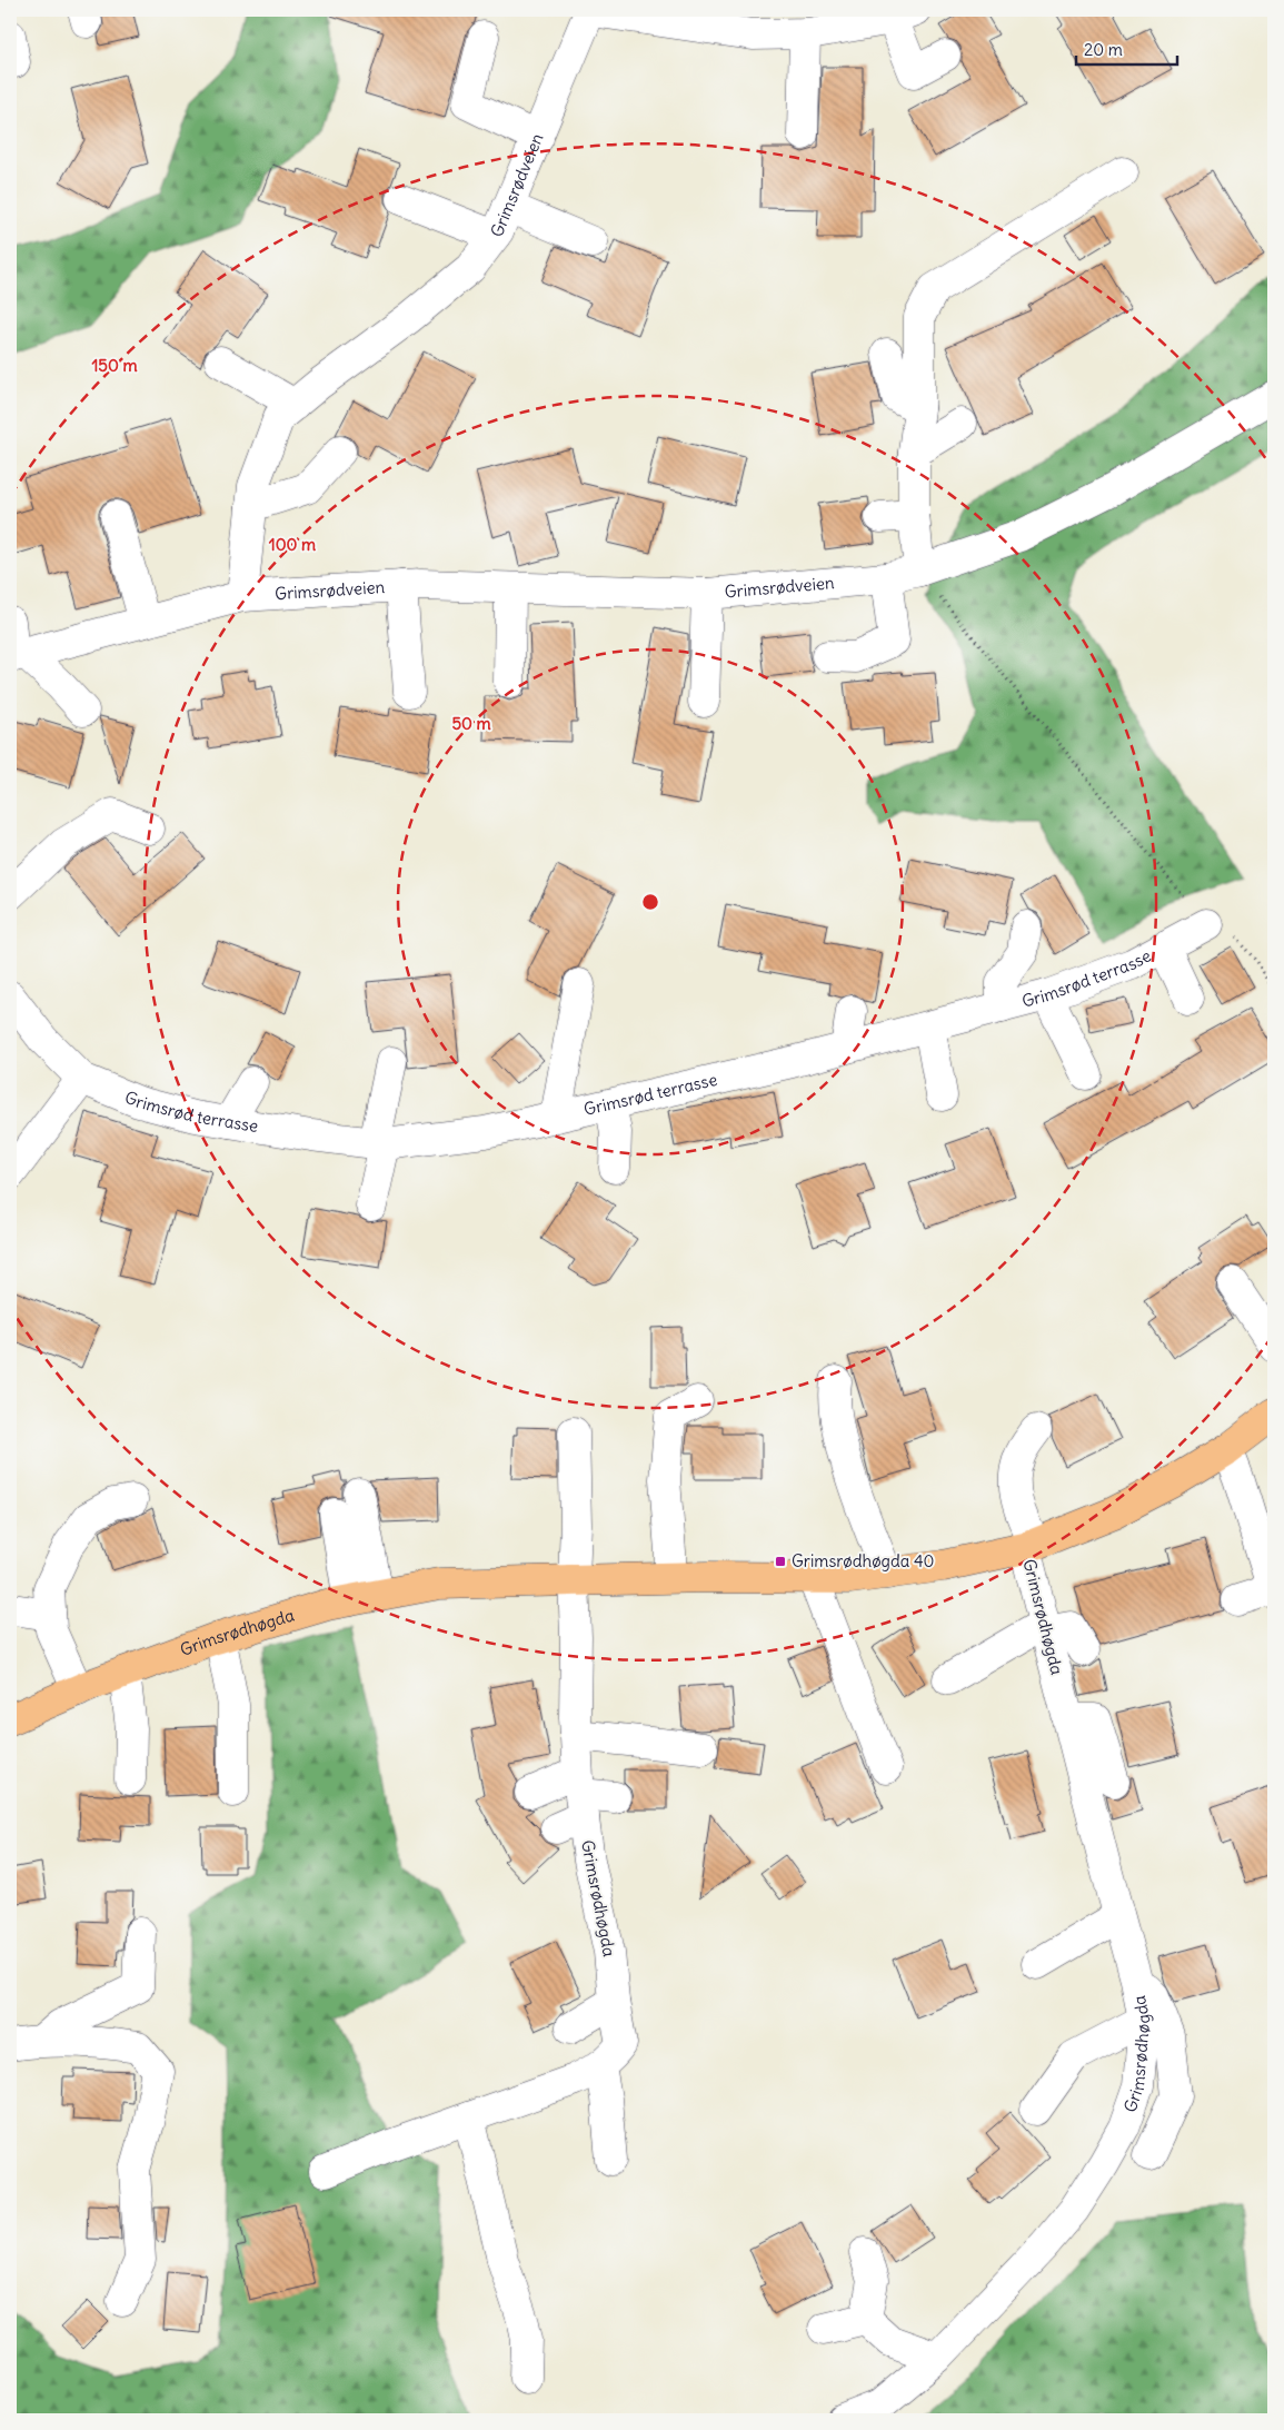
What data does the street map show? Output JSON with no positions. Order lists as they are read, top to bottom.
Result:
{
  "streets": {
    "main road": ["Grimsrødhøgda"],
    "street": ["Grimsrødveien", "Grimsrød terrasse"]
  },
  "places": {
    "transit": ["Grimsrødhøgda 40"]
  },
  "scale_bar": "20 m",
  "rings": ["150 m", "100 m", "50 m"]
}
